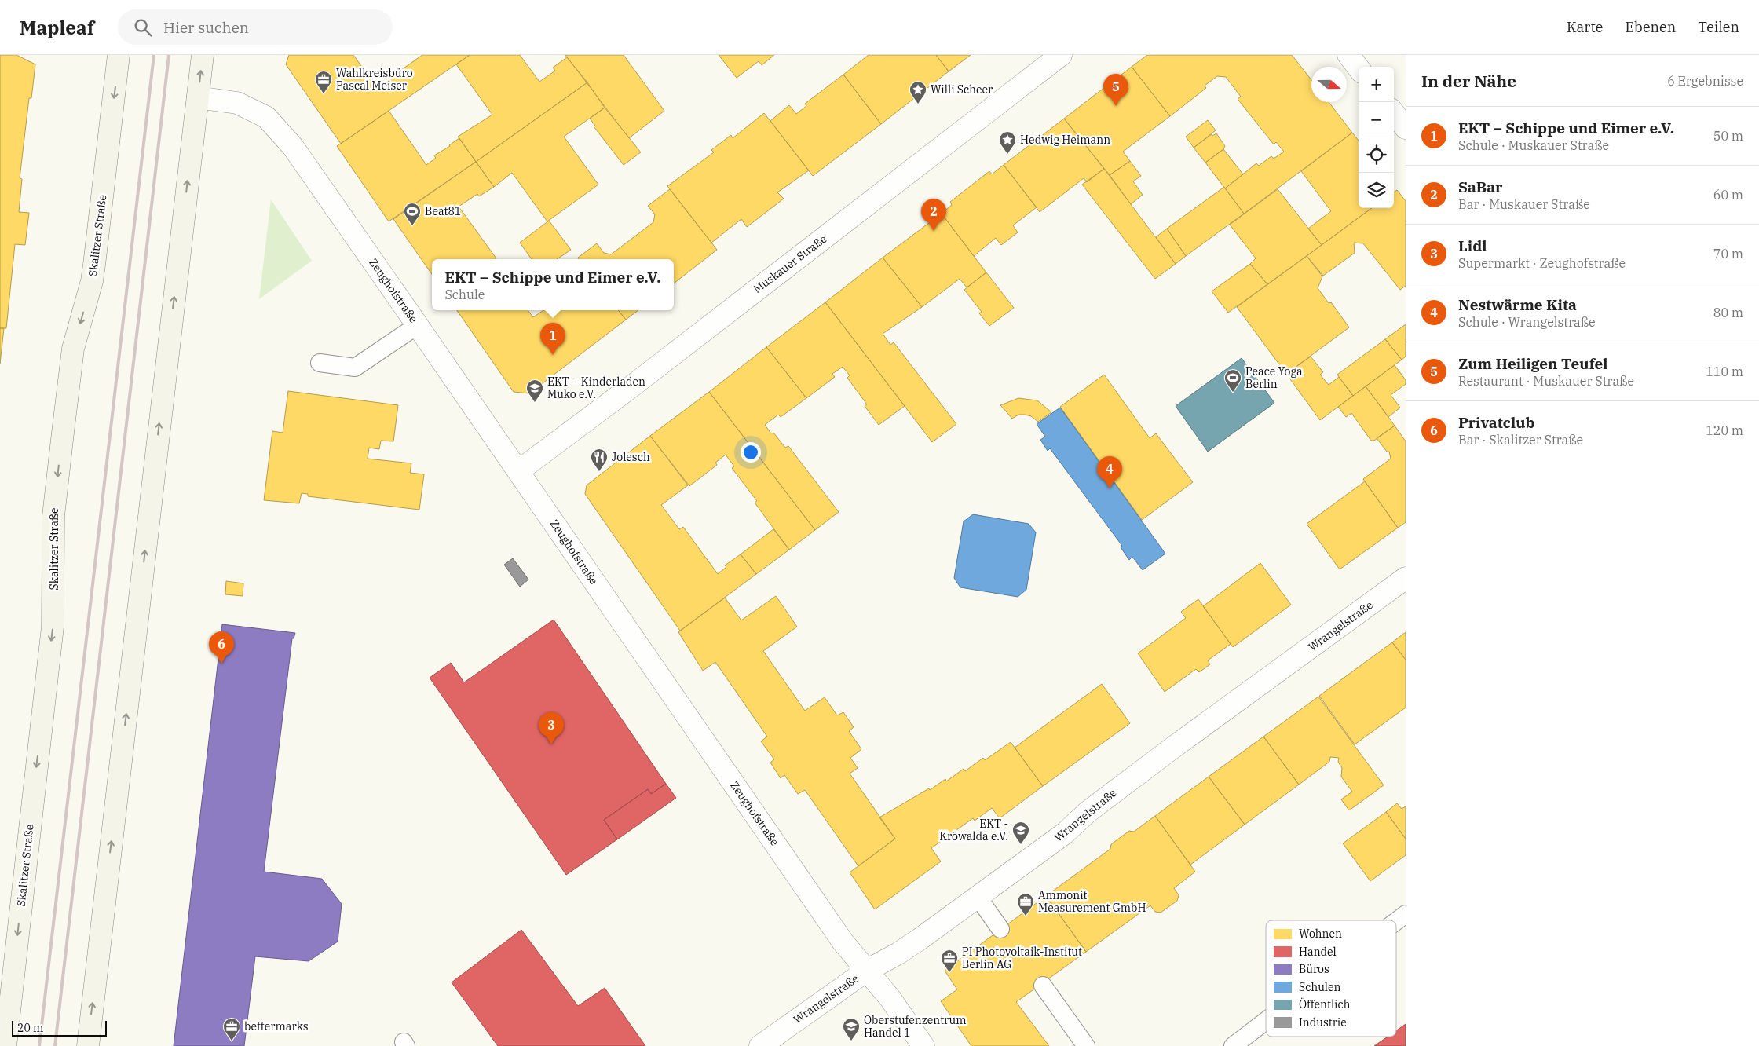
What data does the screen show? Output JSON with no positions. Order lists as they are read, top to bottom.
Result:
{
  "streets": {
    "main road": ["Skalitzer Straße"],
    "street": ["Muskauer Straße", "Zeughofstraße", "Wrangelstraße"]
  },
  "crossings": [
    ["Muskauer Straße", "Zeughofstraße"],
    ["Zeughofstraße", "Wrangelstraße"]
  ],
  "places": {
    "office": [
      "Wahlkreisbüro Pascal Meiser",
      "Ammonit Measurement GmbH",
      "PI Photovoltaik-Institut Berlin AG",
      "bettermarks"
    ],
    "place": ["Willi Scheer", "Hedwig Heimann"],
    "sports": ["Beat81", "Peace Yoga Berlin"],
    "school or university": ["EKT – Kinderladen Muko e.V.", "EKT - Kröwalda e.V.", "Oberstufenzentrum Handel 1"],
    "restaurant": ["Jolesch"]
  },
  "legend": [
    "Wohnen",
    "Handel",
    "Büros",
    "Schulen",
    "Öffentlich",
    "Industrie"
  ],
  "scale_bar": "20 m",
  "north": "right",
  "page": {
    "header": "Mapleaf",
    "search": "Hier suchen",
    "nav": ["Karte", "Ebenen", "Teilen"],
    "heading": ["In der Nähe", "6 Ergebnisse"],
    "map_buttons": ["+", "−"],
    "pins": [
      "5",
      "2",
      "1",
      "4",
      "6",
      "3"
    ],
    "list": [
      {
        "mark": "1",
        "name": "EKT – Schippe und Eimer e.V.",
        "note": "Schule · Muskauer Straße",
        "value": "50 m"
      },
      {
        "mark": "2",
        "name": "SaBar",
        "note": "Bar · Muskauer Straße",
        "value": "60 m"
      },
      {
        "mark": "3",
        "name": "Lidl",
        "note": "Supermarkt · Zeughofstraße",
        "value": "70 m"
      },
      {
        "mark": "4",
        "name": "Nestwärme Kita",
        "note": "Schule · Wrangelstraße",
        "value": "80 m"
      },
      {
        "mark": "5",
        "name": "Zum Heiligen Teufel",
        "note": "Restaurant · Muskauer Straße",
        "value": "110 m"
      },
      {
        "mark": "6",
        "name": "Privatclub",
        "note": "Bar · Skalitzer Straße",
        "value": "120 m"
      }
    ],
    "popup": ["EKT – Schippe und Eimer e.V.", "Schule"],
    "scale": "20 m"
  }
}
